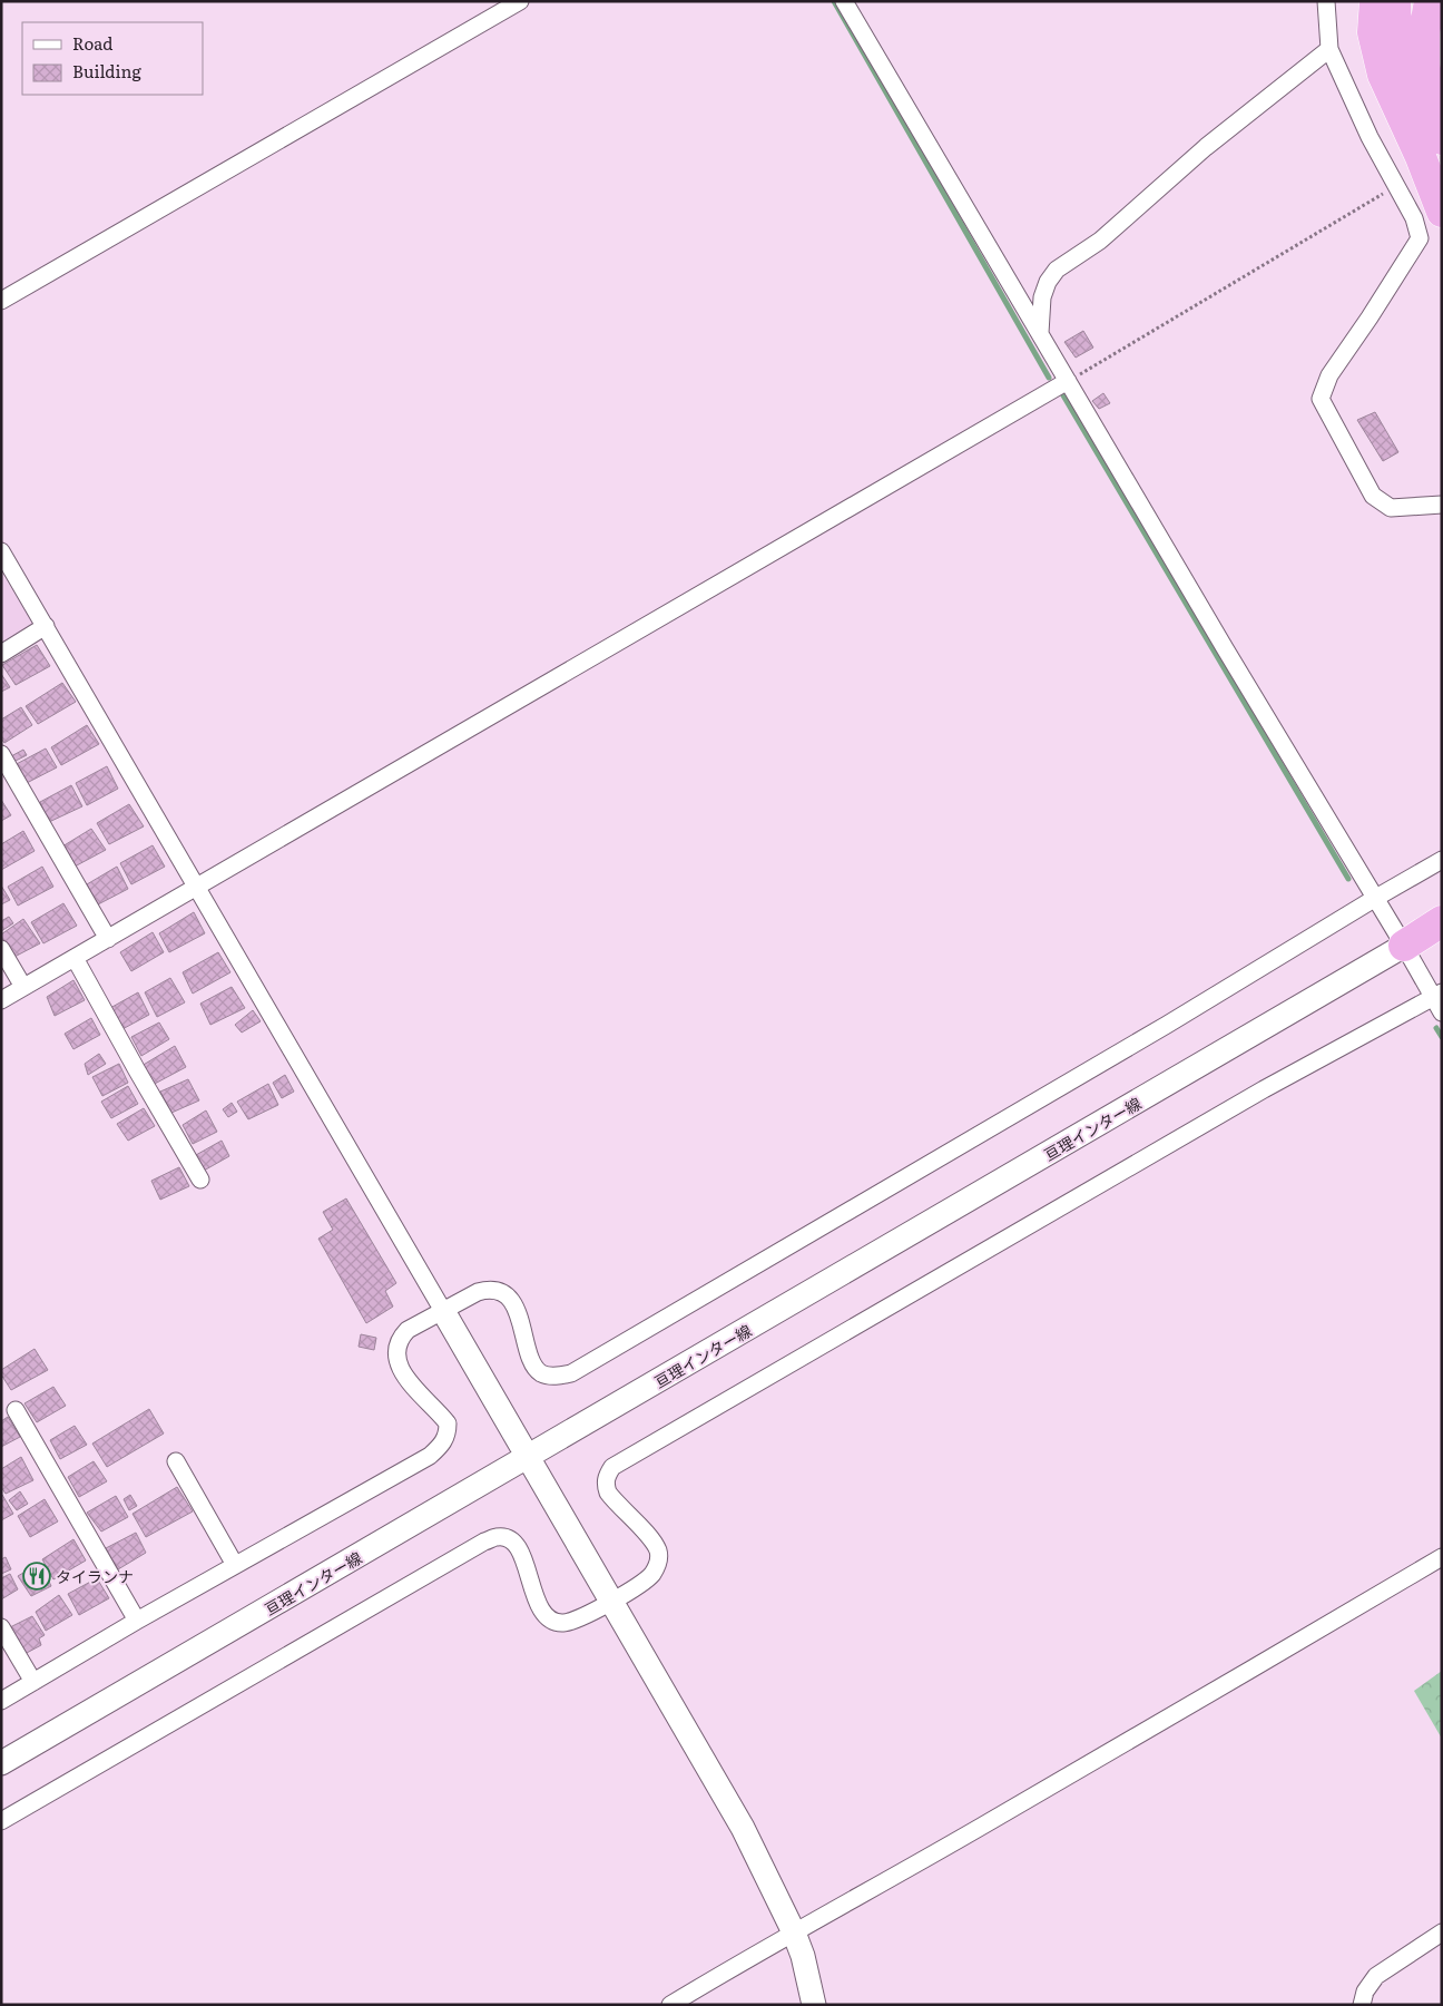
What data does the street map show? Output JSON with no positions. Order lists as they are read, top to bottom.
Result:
{
  "streets": {
    "main road": ["亘理インター線"]
  },
  "places": {
    "restaurant": ["タイランナ"]
  },
  "legend": ["Road", "Building"]
}
